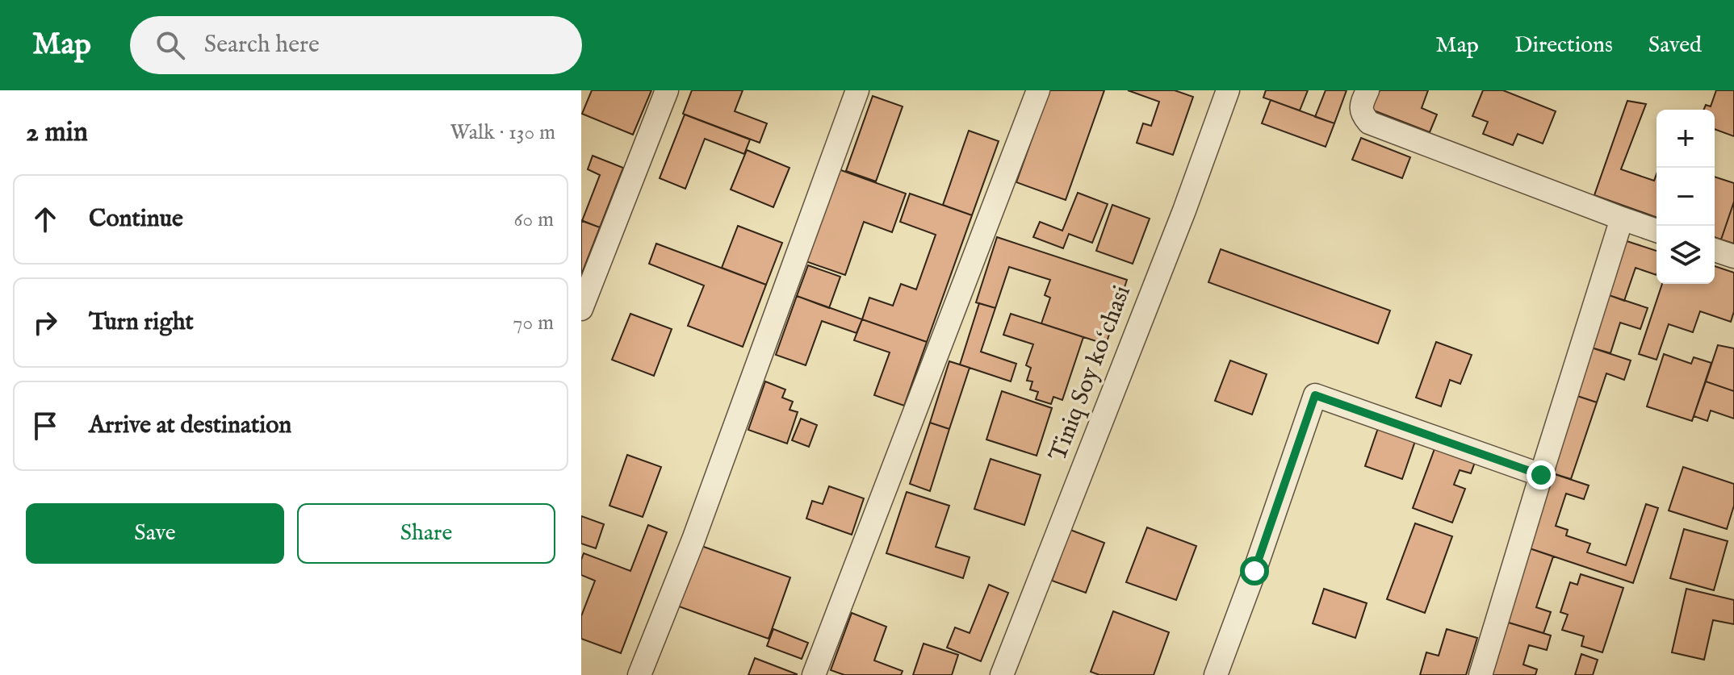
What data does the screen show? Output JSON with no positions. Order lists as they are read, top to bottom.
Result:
{
  "streets": {
    "street": ["Tiniq Soy koʻchasi"]
  },
  "page": {
    "header": "Map",
    "search": "Search here",
    "nav": ["Map", "Directions", "Saved"],
    "heading": ["2 min", "Walk · 130 m"],
    "map_buttons": ["+", "−"],
    "list": [
      ["Continue", "60 m"],
      ["Turn right", "70 m"],
      "Arrive at destination"
    ],
    "buttons": ["Save", "Share"]
  }
}
